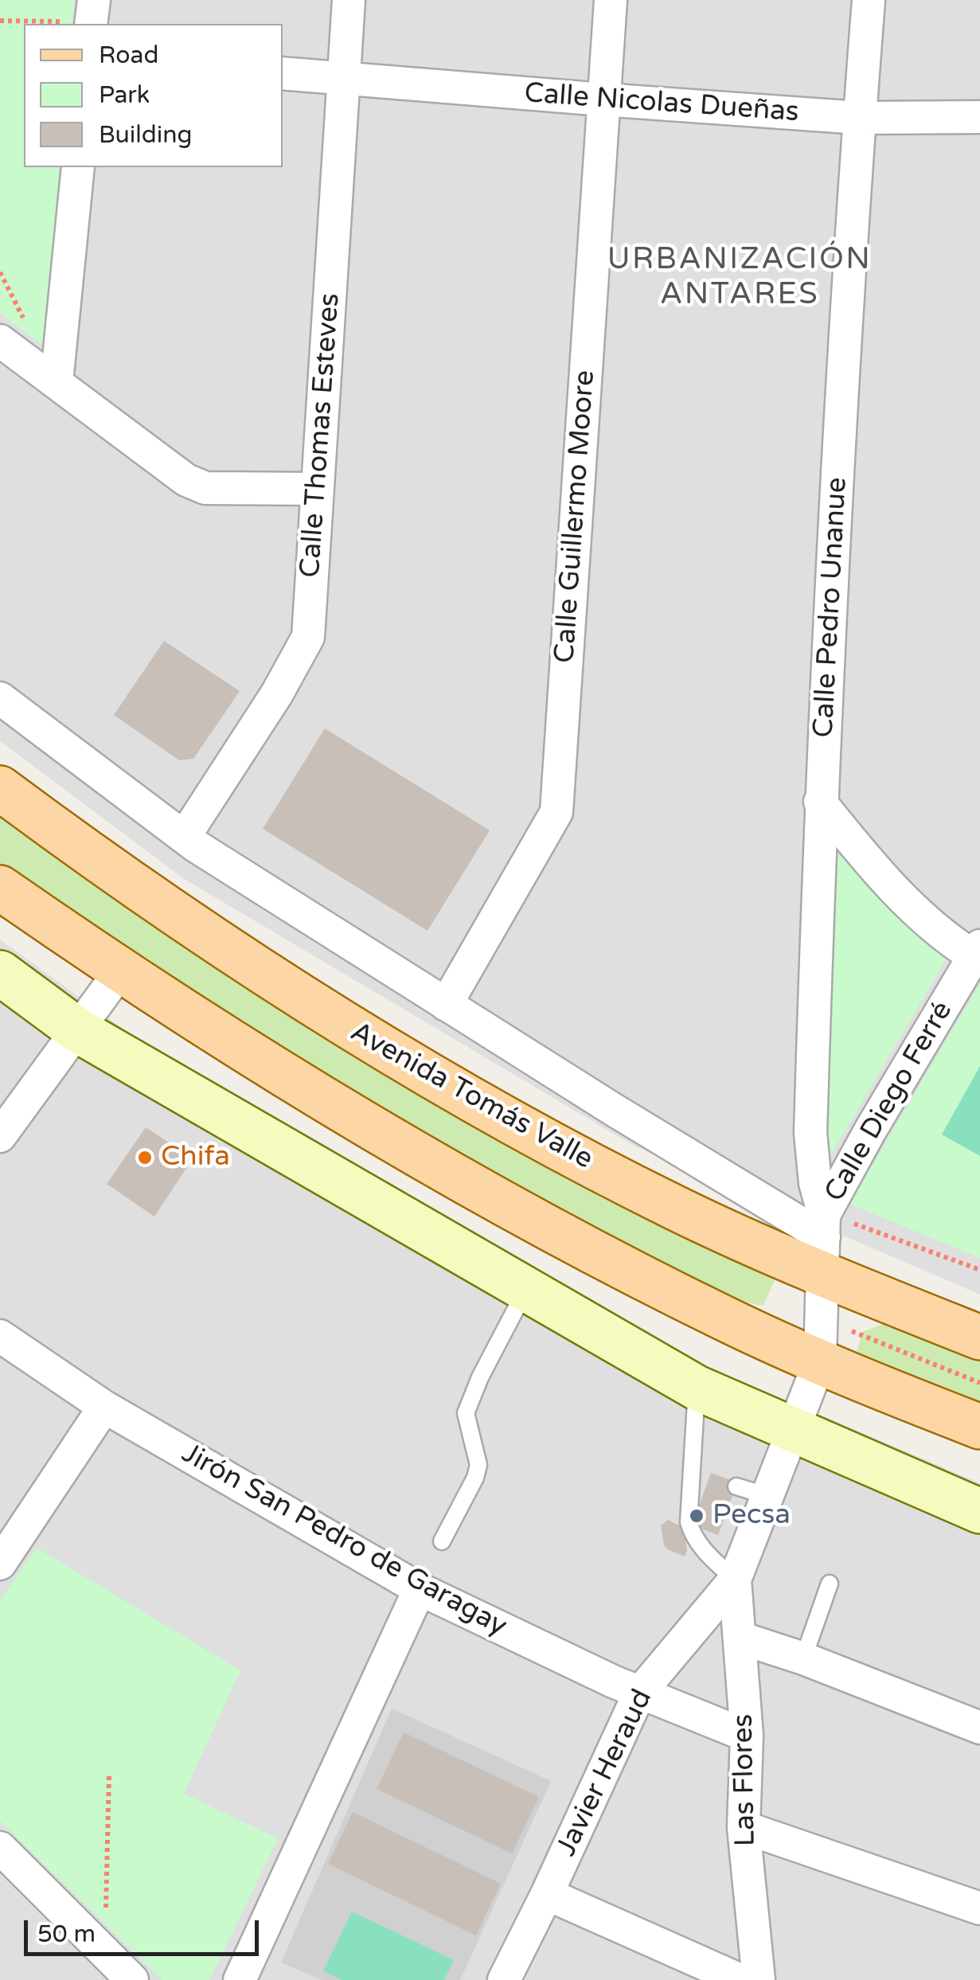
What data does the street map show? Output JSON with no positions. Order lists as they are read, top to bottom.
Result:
{
  "streets": {
    "main road": ["Avenida Tomás Valle"],
    "street": [
      "Calle Nicolas Dueñas",
      "Calle Thomas Esteves",
      "Calle Guillermo Moore",
      "Calle Pedro Unanue",
      "Calle Diego Ferré",
      "Jirón San Pedro de Garagay",
      "Javier Heraud",
      "Las Flores"
    ]
  },
  "crossings": [
    ["Calle Nicolas Dueñas", "Calle Thomas Esteves"],
    ["Calle Nicolas Dueñas", "Calle Guillermo Moore"],
    ["Calle Nicolas Dueñas", "Calle Pedro Unanue"],
    ["Calle Thomas Esteves", "Avenida Tomás Valle"],
    ["Calle Guillermo Moore", "Avenida Tomás Valle"],
    ["Calle Pedro Unanue", "Avenida Tomás Valle"],
    ["Calle Pedro Unanue", "Calle Diego Ferré"],
    ["Avenida Tomás Valle", "Calle Diego Ferré"],
    ["Calle Diego Ferré", "Javier Heraud"],
    ["Jirón San Pedro de Garagay", "Javier Heraud"],
    ["Jirón San Pedro de Garagay", "Las Flores"],
    ["Javier Heraud", "Las Flores"]
  ],
  "districts": ["URBANIZACIÓN ANTARES"],
  "places": ["Chifa", "Pecsa"],
  "legend": ["Road", "Park", "Building"],
  "scale_bar": "50 m"
}
